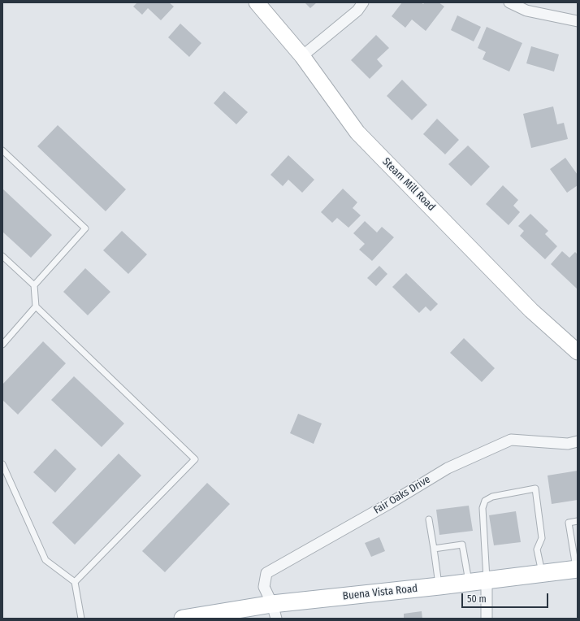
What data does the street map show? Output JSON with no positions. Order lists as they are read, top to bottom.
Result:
{
  "streets": {
    "main road": ["Buena Vista Road"],
    "street": ["Steam Mill Road", "Fair Oaks Drive"]
  },
  "crossings": [
    ["Fair Oaks Drive", "Buena Vista Road"]
  ],
  "scale_bar": "50 m"
}
